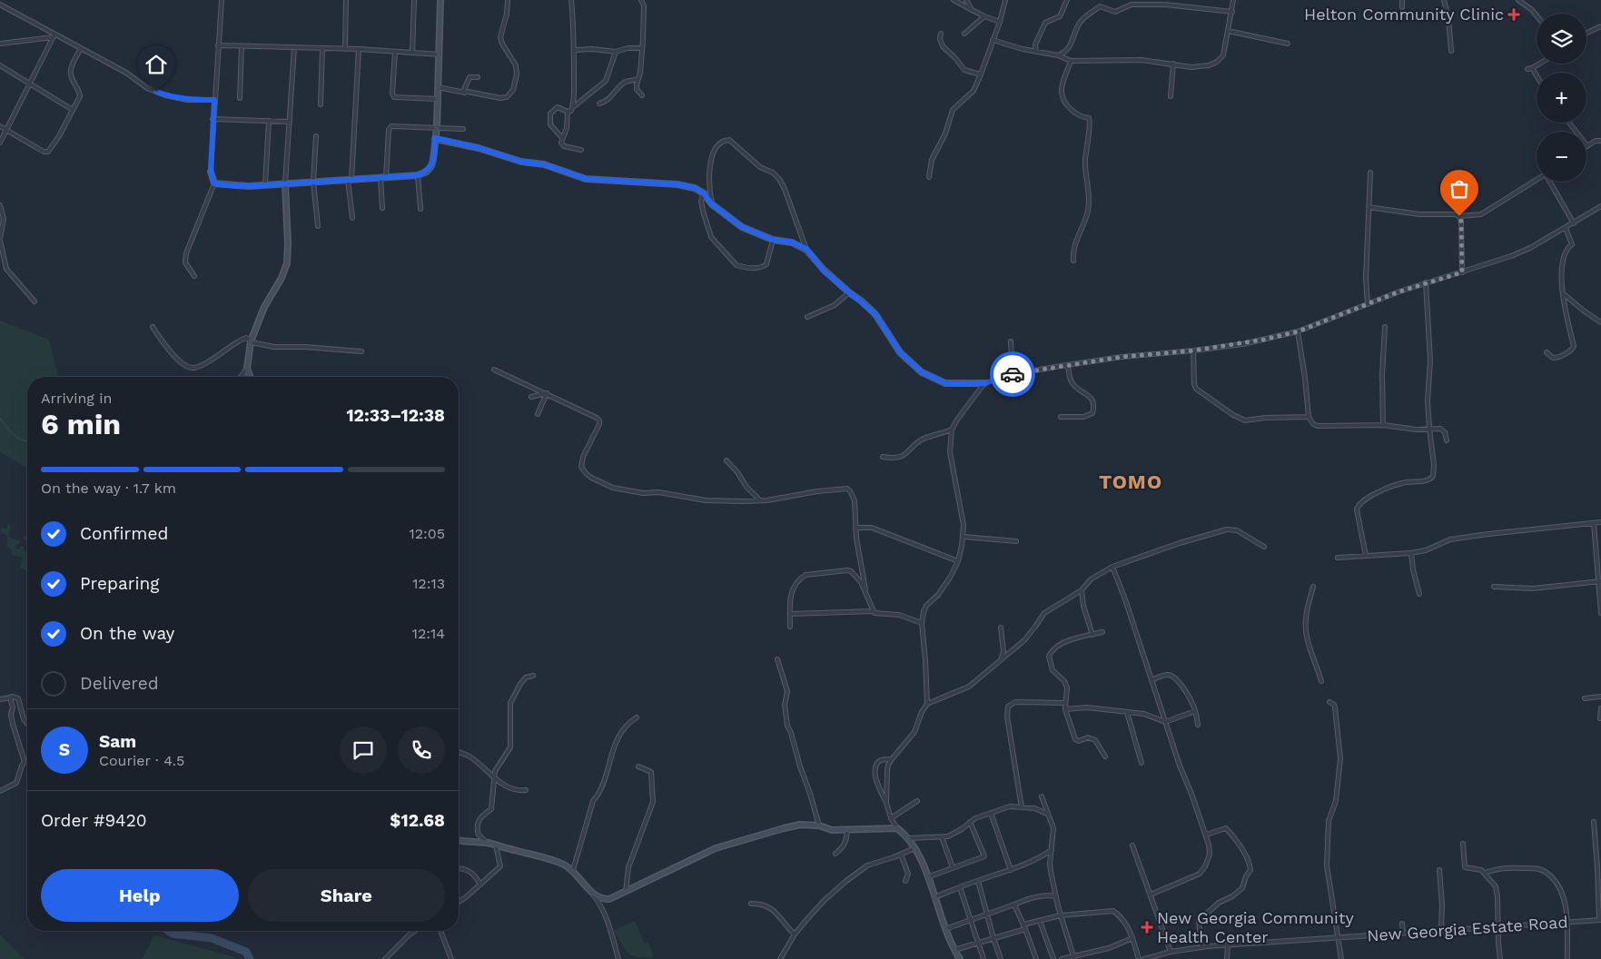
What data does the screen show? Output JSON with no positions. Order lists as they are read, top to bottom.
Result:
{
  "streets": {
    "street": ["New Georgia Estate Road"]
  },
  "districts": ["TOMO"],
  "places": {
    "health": ["Helton Community Clinic", "New Georgia Community Health Center"]
  },
  "page": {
    "map_buttons": ["+", "−"],
    "heading": ["6 min", "Arriving in", "12:33–12:38"],
    "panel": [
      "Sam",
      "Courier · 4.5",
      "Order #9420",
      "$12.68"
    ],
    "bar": "On the way · 1.7 km",
    "list": [
      ["Confirmed", "12:05"],
      ["Preparing", "12:13"],
      ["On the way", "12:14"],
      "Delivered"
    ],
    "round": "S",
    "buttons": ["Help", "Share"]
  }
}
